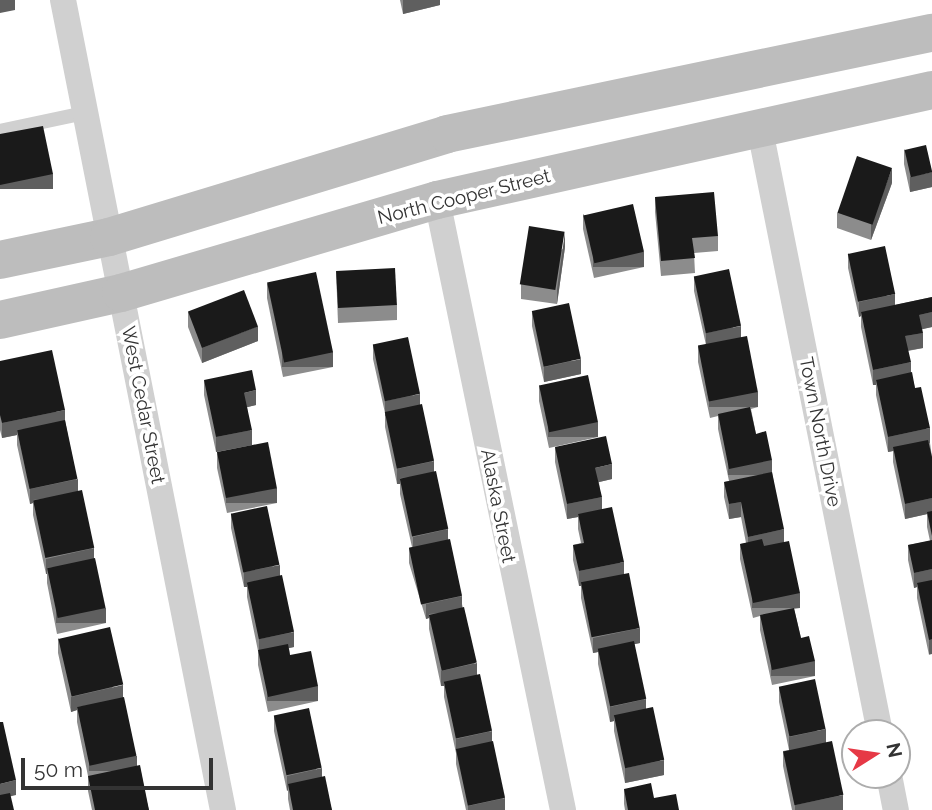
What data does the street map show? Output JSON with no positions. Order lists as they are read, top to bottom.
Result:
{
  "streets": {
    "main road": ["North Cooper Street"],
    "street": ["West Cedar Street", "Town North Drive", "Alaska Street"]
  },
  "crossings": [
    ["North Cooper Street", "West Cedar Street"],
    ["North Cooper Street", "Town North Drive"],
    ["North Cooper Street", "Alaska Street"]
  ],
  "scale_bar": "50 m",
  "north": "right"
}
